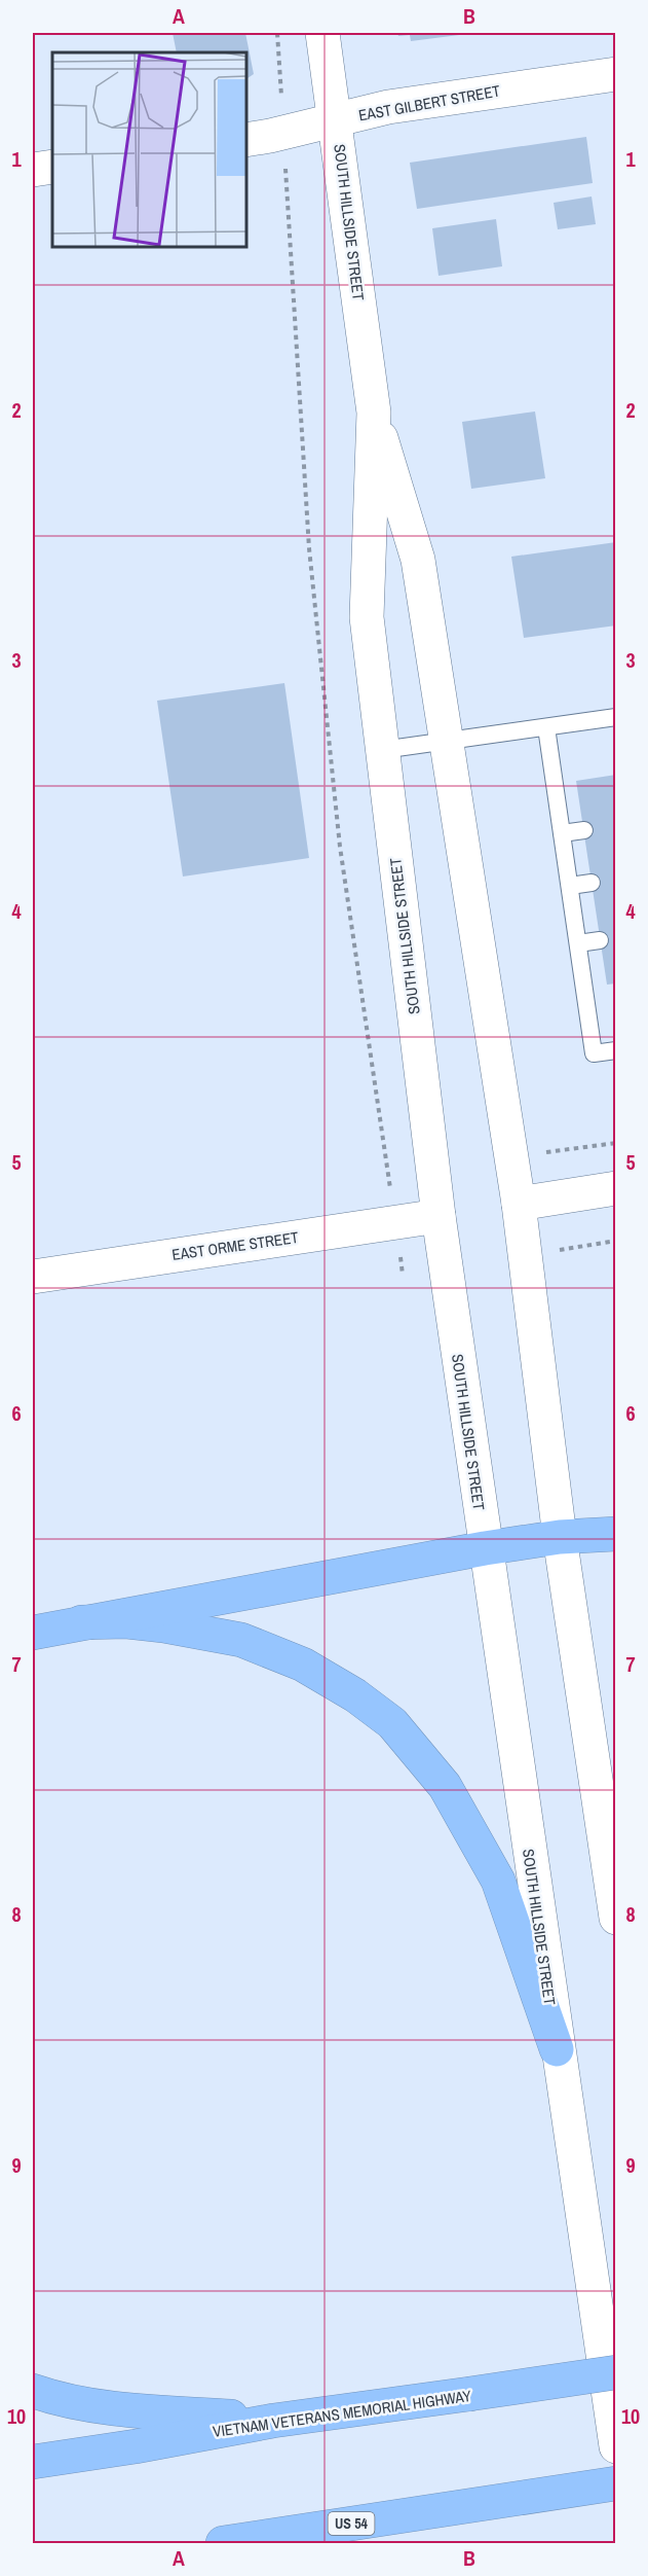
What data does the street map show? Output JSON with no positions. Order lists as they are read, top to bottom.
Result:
{
  "streets": {
    "highway": ["VIETNAM VETERANS MEMORIAL HIGHWAY", "US 54"],
    "main road": ["EAST GILBERT STREET", "SOUTH HILLSIDE STREET", "EAST ORME STREET"]
  },
  "crossings": [
    ["EAST GILBERT STREET", "SOUTH HILLSIDE STREET"],
    ["SOUTH HILLSIDE STREET", "EAST ORME STREET"]
  ],
  "grid": {
    "columns": ["A", "B"],
    "rows": [
      "1",
      "2",
      "3",
      "4",
      "5",
      "6",
      "7",
      "8",
      "9",
      "10"
    ]
  }
}
